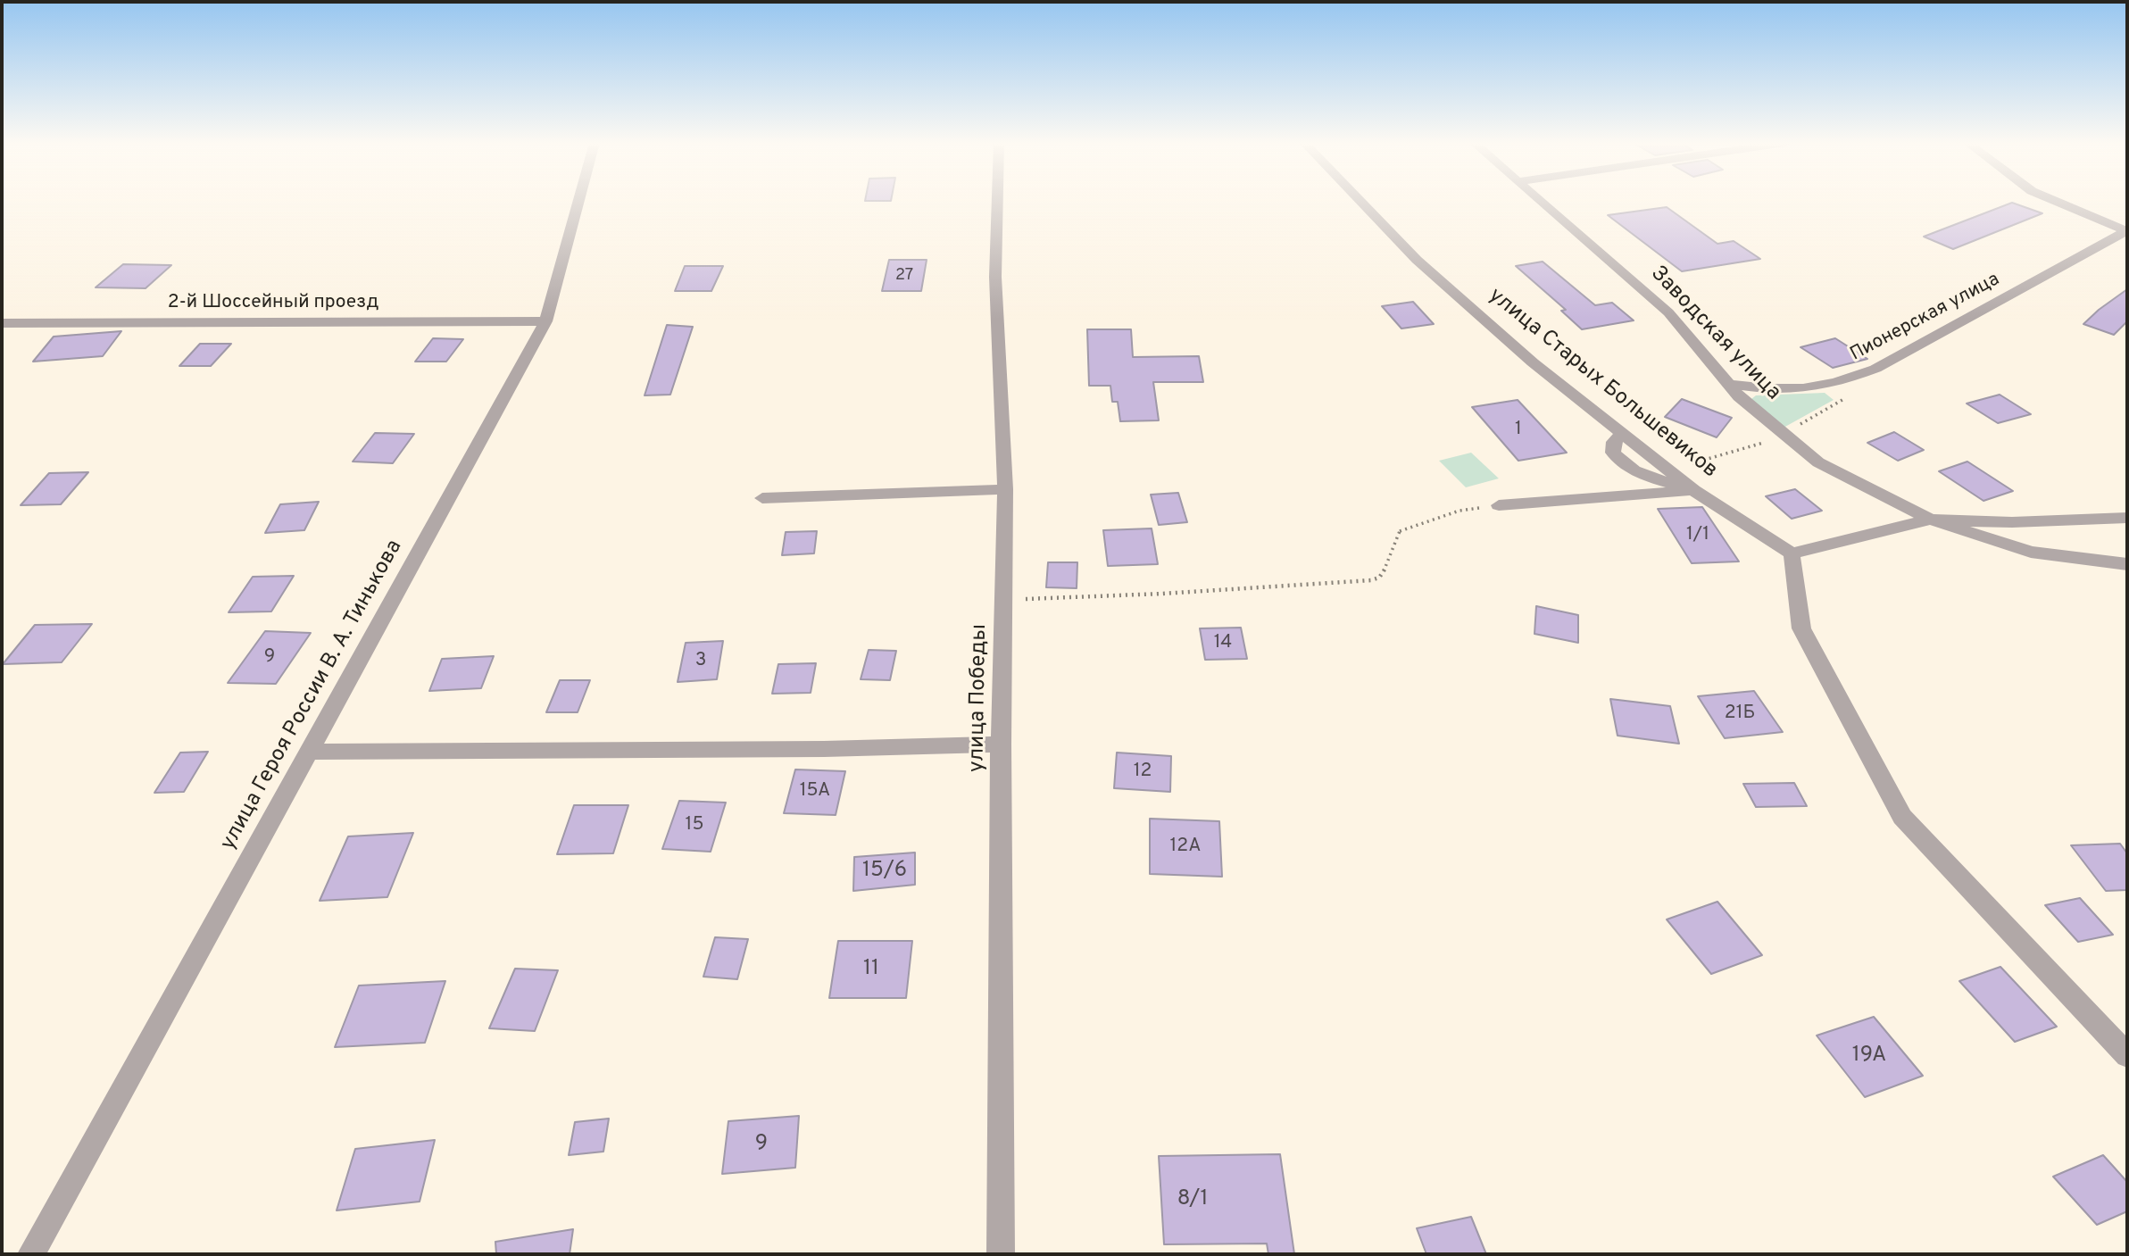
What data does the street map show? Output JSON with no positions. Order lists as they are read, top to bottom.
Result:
{
  "streets": {
    "street": [
      "2-й Шоссейный проезд",
      "Пионерская улица",
      "Заводская улица",
      "улица Старых Большевиков",
      "улица Героя России В. А. Тинькова",
      "улица Победы"
    ]
  },
  "crossings": [
    ["2-й Шоссейный проезд", "улица Героя России В. А. Тинькова"],
    ["Пионерская улица", "Заводская улица"]
  ],
  "house_numbers": [
    "27",
    "1",
    "1/1",
    "14",
    "9",
    "3",
    "21Б",
    "12",
    "15А",
    "15",
    "12А",
    "15/6",
    "11",
    "19А",
    "9",
    "8/1"
  ]
}
